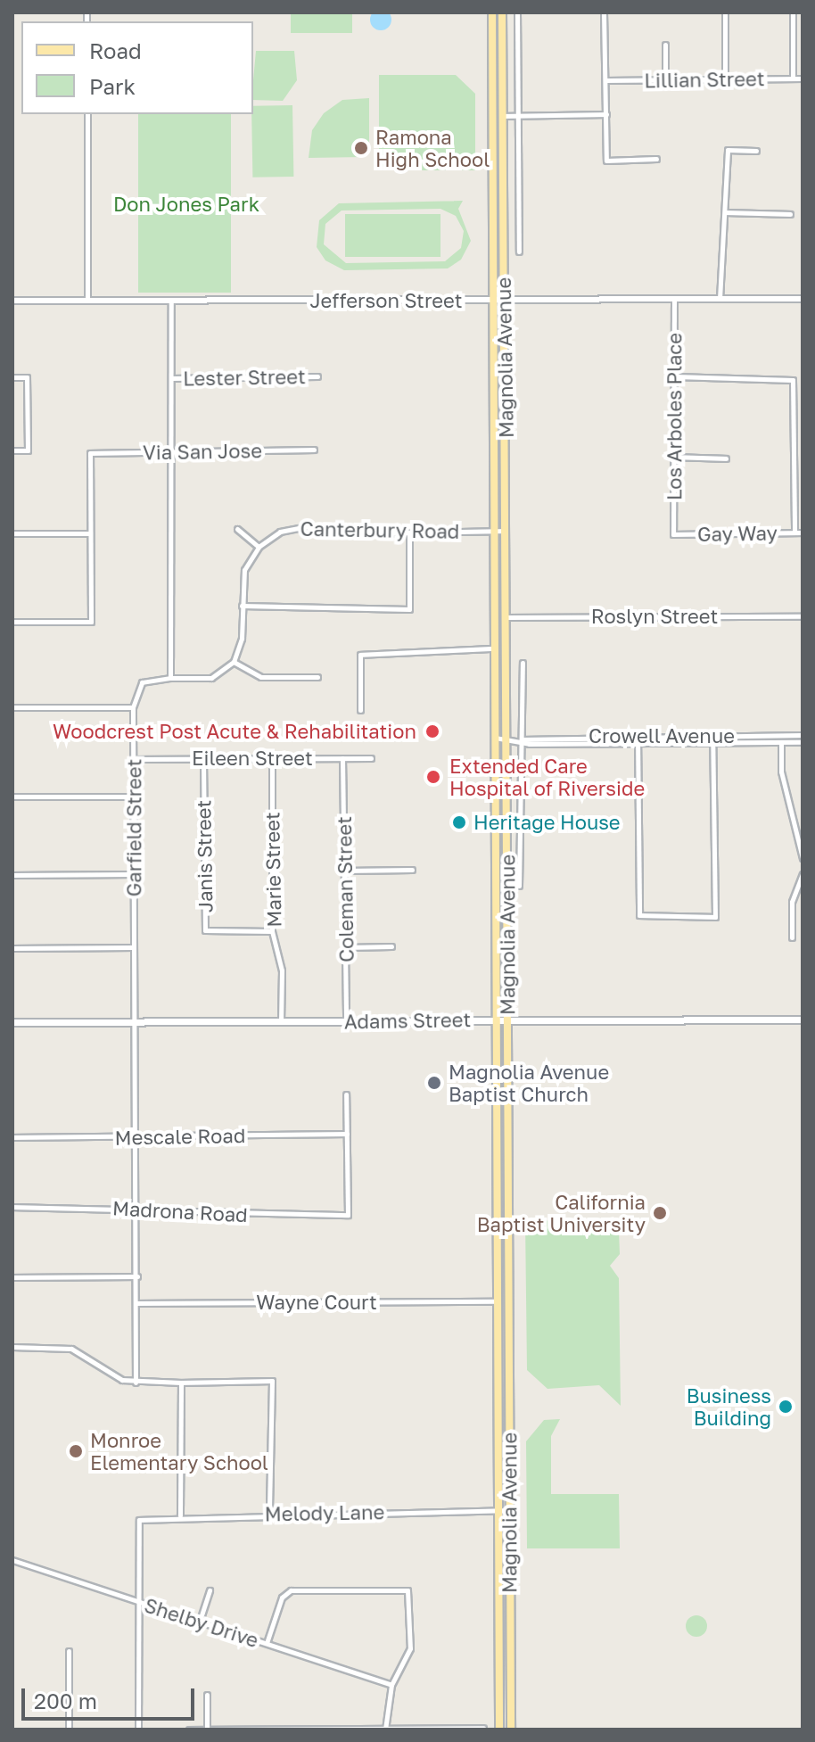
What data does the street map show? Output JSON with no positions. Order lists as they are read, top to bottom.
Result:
{
  "streets": {
    "main road": ["Magnolia Avenue", "Adams Street"],
    "street": [
      "Lillian Street",
      "Jefferson Street",
      "Lester Street",
      "Los Arboles Place",
      "Via San Jose",
      "Canterbury Road",
      "Gay Way",
      "Roslyn Street",
      "Crowell Avenue",
      "Eileen Street",
      "Garfield Street",
      "Janis Street",
      "Marie Street",
      "Coleman Street",
      "Mescale Road",
      "Madrona Road",
      "Wayne Court",
      "Melody Lane",
      "Shelby Drive"
    ]
  },
  "crossings": [
    ["Jefferson Street", "Magnolia Avenue"],
    ["Jefferson Street", "Los Arboles Place"],
    ["Magnolia Avenue", "Canterbury Road"],
    ["Magnolia Avenue", "Roslyn Street"],
    ["Magnolia Avenue", "Crowell Avenue"],
    ["Magnolia Avenue", "Adams Street"],
    ["Magnolia Avenue", "Wayne Court"],
    ["Magnolia Avenue", "Melody Lane"],
    ["Los Arboles Place", "Gay Way"],
    ["Eileen Street", "Garfield Street"],
    ["Eileen Street", "Janis Street"],
    ["Eileen Street", "Marie Street"],
    ["Eileen Street", "Coleman Street"],
    ["Garfield Street", "Adams Street"],
    ["Garfield Street", "Mescale Road"],
    ["Garfield Street", "Madrona Road"],
    ["Garfield Street", "Wayne Court"],
    ["Janis Street", "Marie Street"],
    ["Marie Street", "Adams Street"],
    ["Coleman Street", "Adams Street"],
    ["Mescale Road", "Madrona Road"],
    ["Melody Lane", "Shelby Drive"]
  ],
  "parks": ["Don Jones Park"],
  "places": [
    "Ramona High School",
    "Woodcrest Post Acute & Rehabilitation",
    "Extended Care Hospital of Riverside",
    "Heritage House",
    "Magnolia Avenue Baptist Church",
    "California Baptist University",
    "Business Building",
    "Monroe Elementary School"
  ],
  "legend": ["Road", "Park"],
  "scale_bar": "200 m"
}
